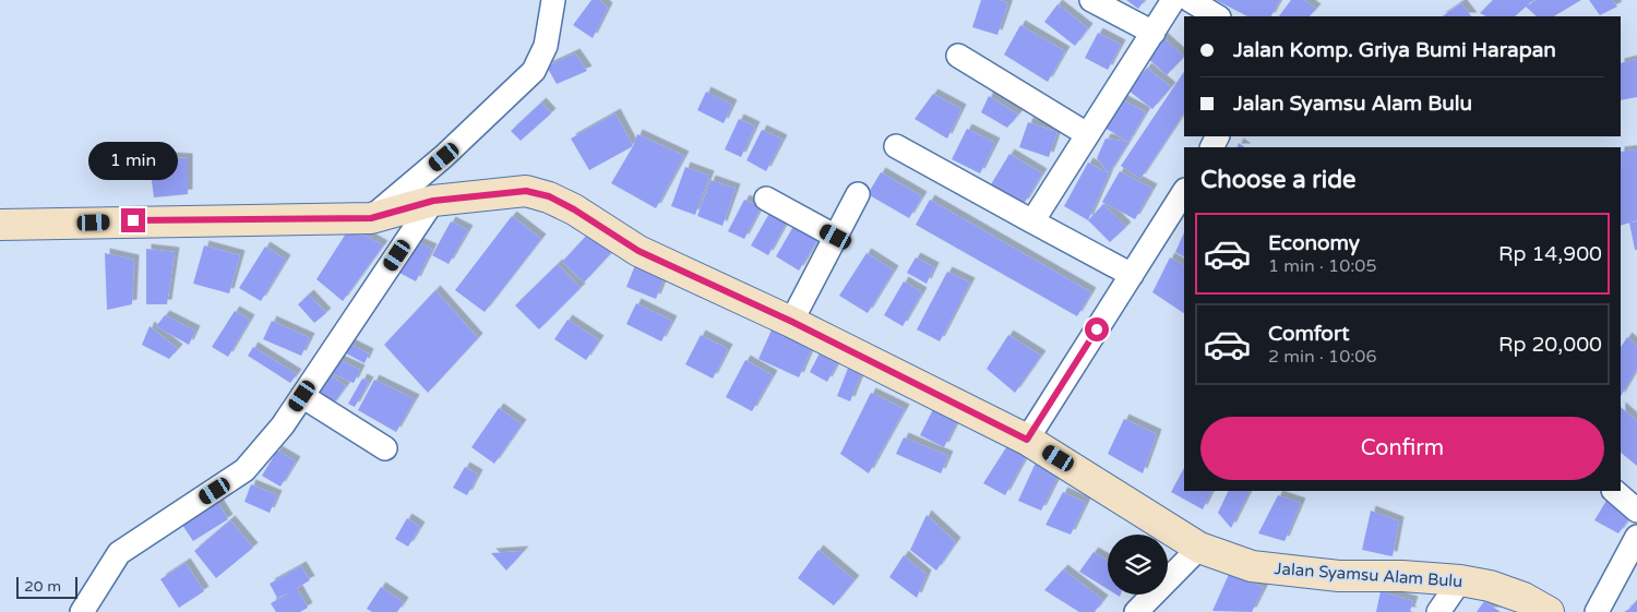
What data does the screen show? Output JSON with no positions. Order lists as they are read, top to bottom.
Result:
{
  "streets": {
    "street": ["Jalan Syamsu Alam Bulu"]
  },
  "scale_bar": "20 m",
  "page": {
    "banner": ["Jalan Komp. Griya Bumi Harapan", "Jalan Syamsu Alam Bulu"],
    "bubble": "1 min",
    "heading": "Choose a ride",
    "list": [
      {
        "name": "Economy",
        "note": "1 min · 10:05",
        "value": "Rp 14,900"
      },
      {
        "name": "Comfort",
        "note": "2 min · 10:06",
        "value": "Rp 20,000"
      }
    ],
    "buttons": "Confirm",
    "scale": "20 m"
  }
}
